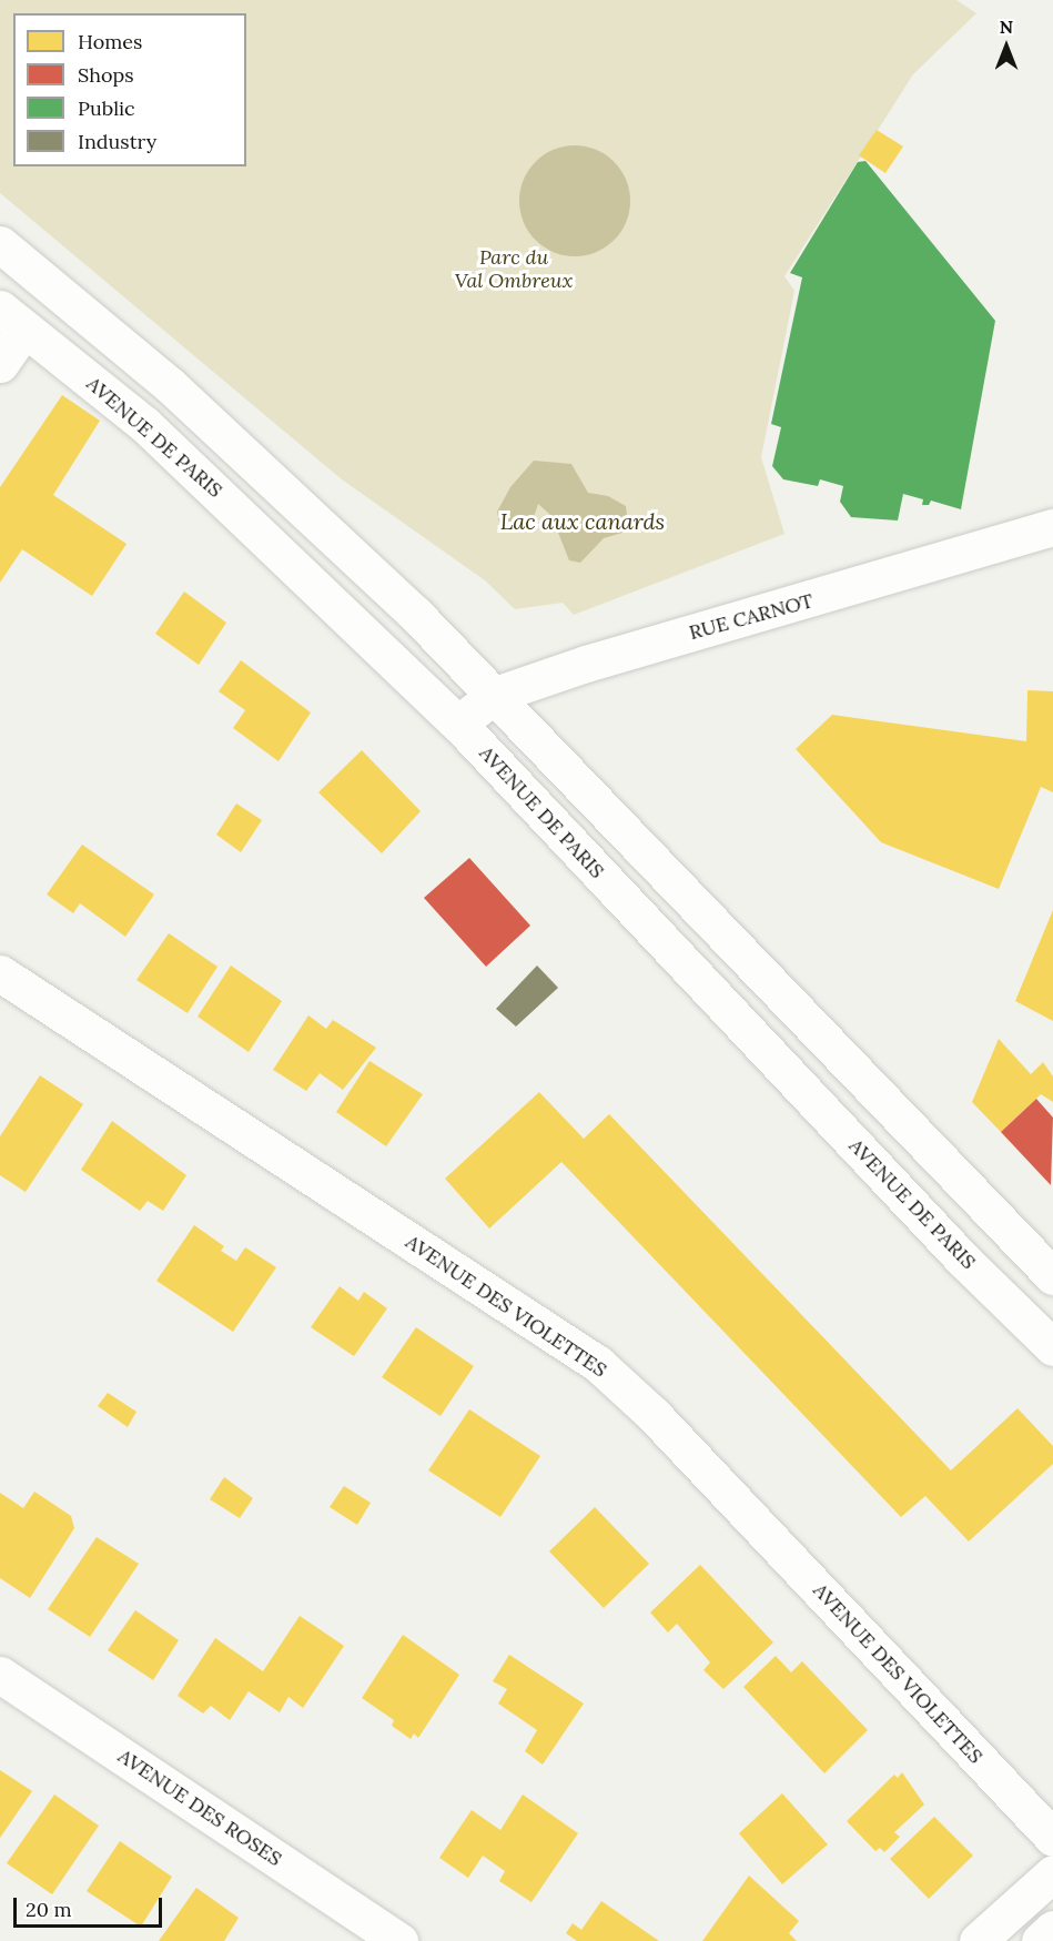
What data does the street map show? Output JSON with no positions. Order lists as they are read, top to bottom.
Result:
{
  "streets": {
    "main road": [
      "AVENUE DE PARIS",
      "RUE CARNOT",
      "AVENUE DES VIOLETTES",
      "AVENUE DES ROSES"
    ]
  },
  "crossings": [
    ["AVENUE DE PARIS", "RUE CARNOT"]
  ],
  "water": ["Lac aux canards"],
  "parks": ["Parc du Val Ombreux"],
  "legend": [
    "Homes",
    "Shops",
    "Public",
    "Industry"
  ],
  "scale_bar": "20 m",
  "north": "top"
}
